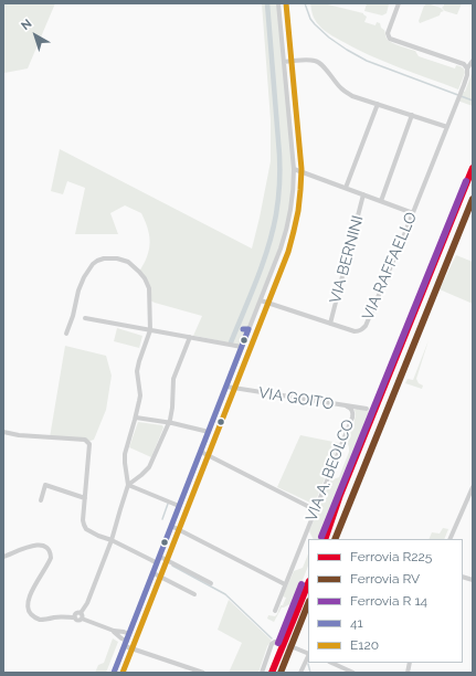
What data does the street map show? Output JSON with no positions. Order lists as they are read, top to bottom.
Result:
{
  "streets": {
    "street": [
      "VIA BERNINI",
      "VIA RAFFAELLO",
      "VIA GOITO",
      "VIA A. BEOLCO"
    ]
  },
  "crossings": [
    ["VIA BERNINI", "VIA RAFFAELLO"],
    ["VIA GOITO", "VIA A. BEOLCO"]
  ],
  "lines": [
    "transit line E120",
    "rail line R225",
    "rail line RV",
    "transit line 41"
  ],
  "legend": [
    "Ferrovia R225",
    "Ferrovia RV",
    "Ferrovia R 14",
    "41",
    "E120"
  ],
  "north": "top left"
}
